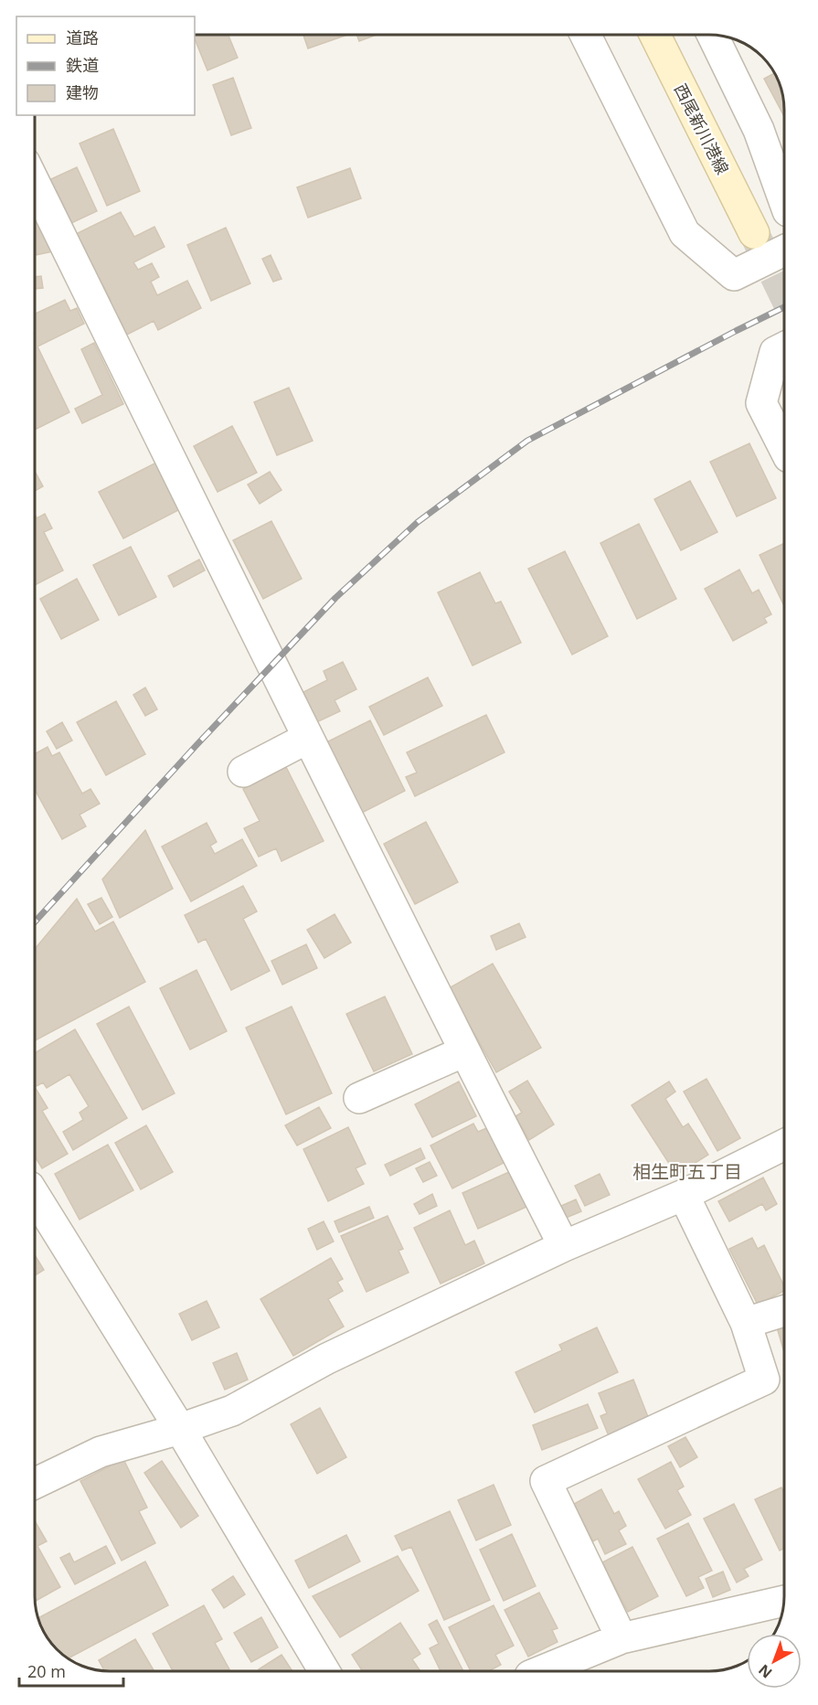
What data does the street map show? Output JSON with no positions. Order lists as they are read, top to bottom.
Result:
{
  "streets": {
    "main road": ["西尾新川港線"]
  },
  "districts": ["相生町五丁目"],
  "legend": ["道路", "鉄道", "建物"],
  "scale_bar": "20 m",
  "north": "bottom left"
}
